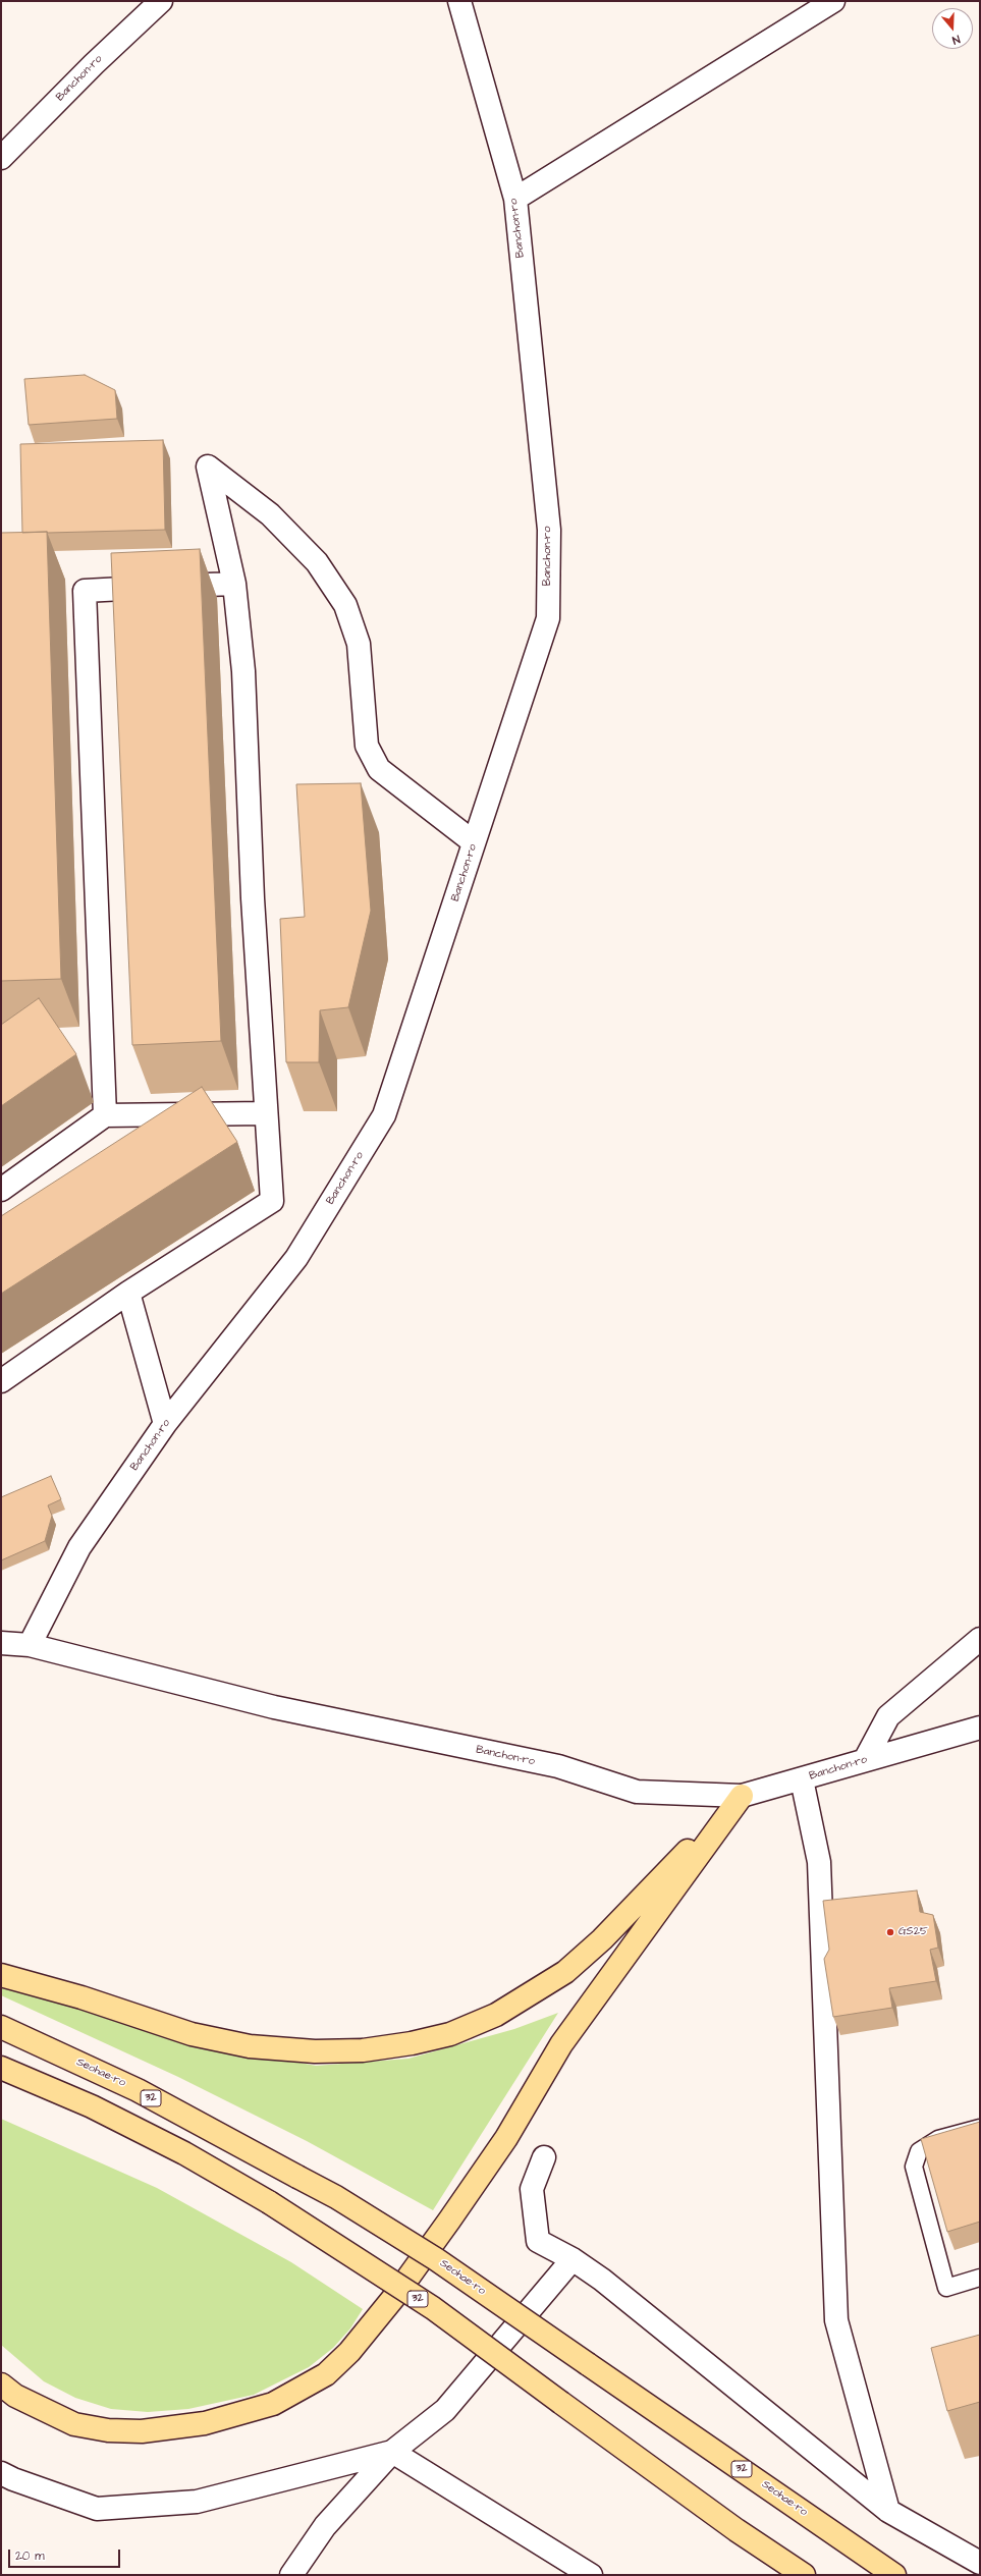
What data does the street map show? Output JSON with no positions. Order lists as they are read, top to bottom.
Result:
{
  "streets": {
    "highway": ["Seohae-ro", "32"],
    "street": ["Banchon-ro"]
  },
  "places": ["GS25"],
  "scale_bar": "20 m",
  "north": "bottom"
}
